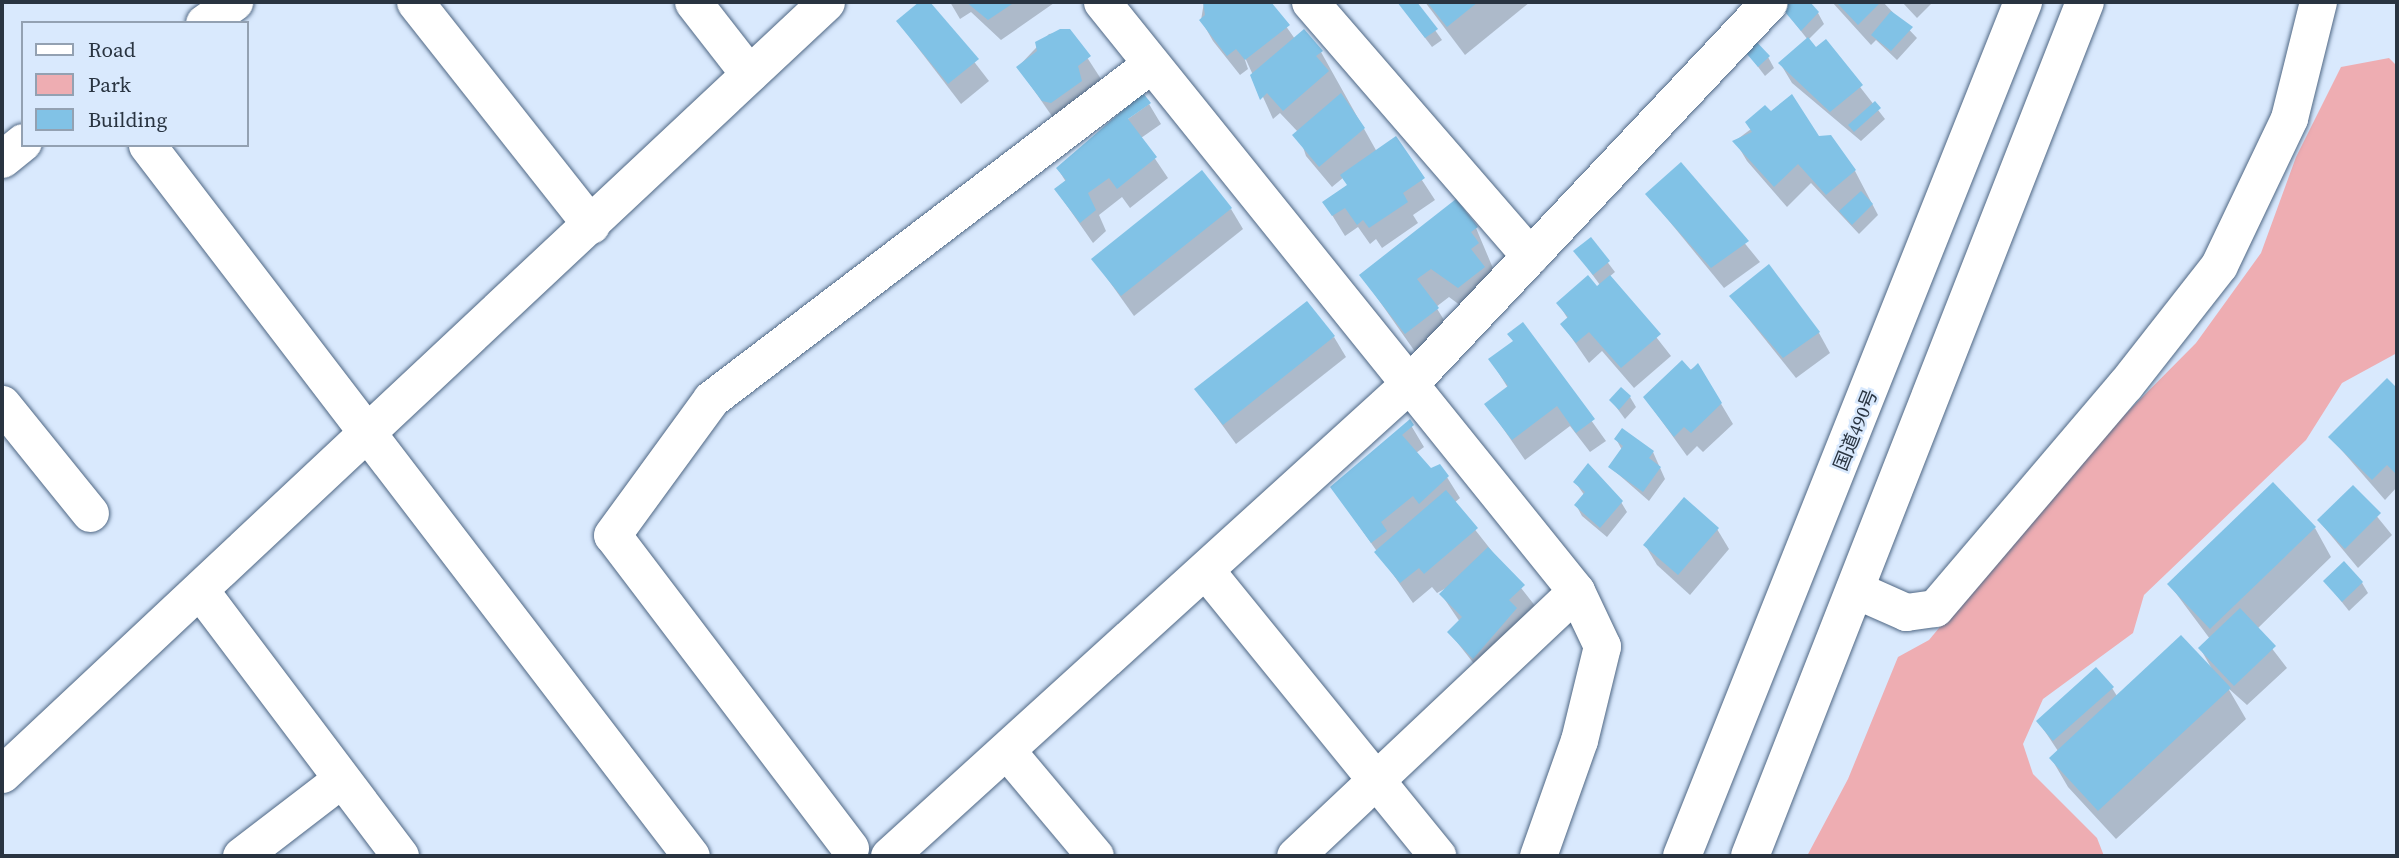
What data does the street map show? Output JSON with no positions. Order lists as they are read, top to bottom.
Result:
{
  "streets": {
    "highway": ["国道490号"]
  },
  "legend": ["Road", "Park", "Building"]
}
